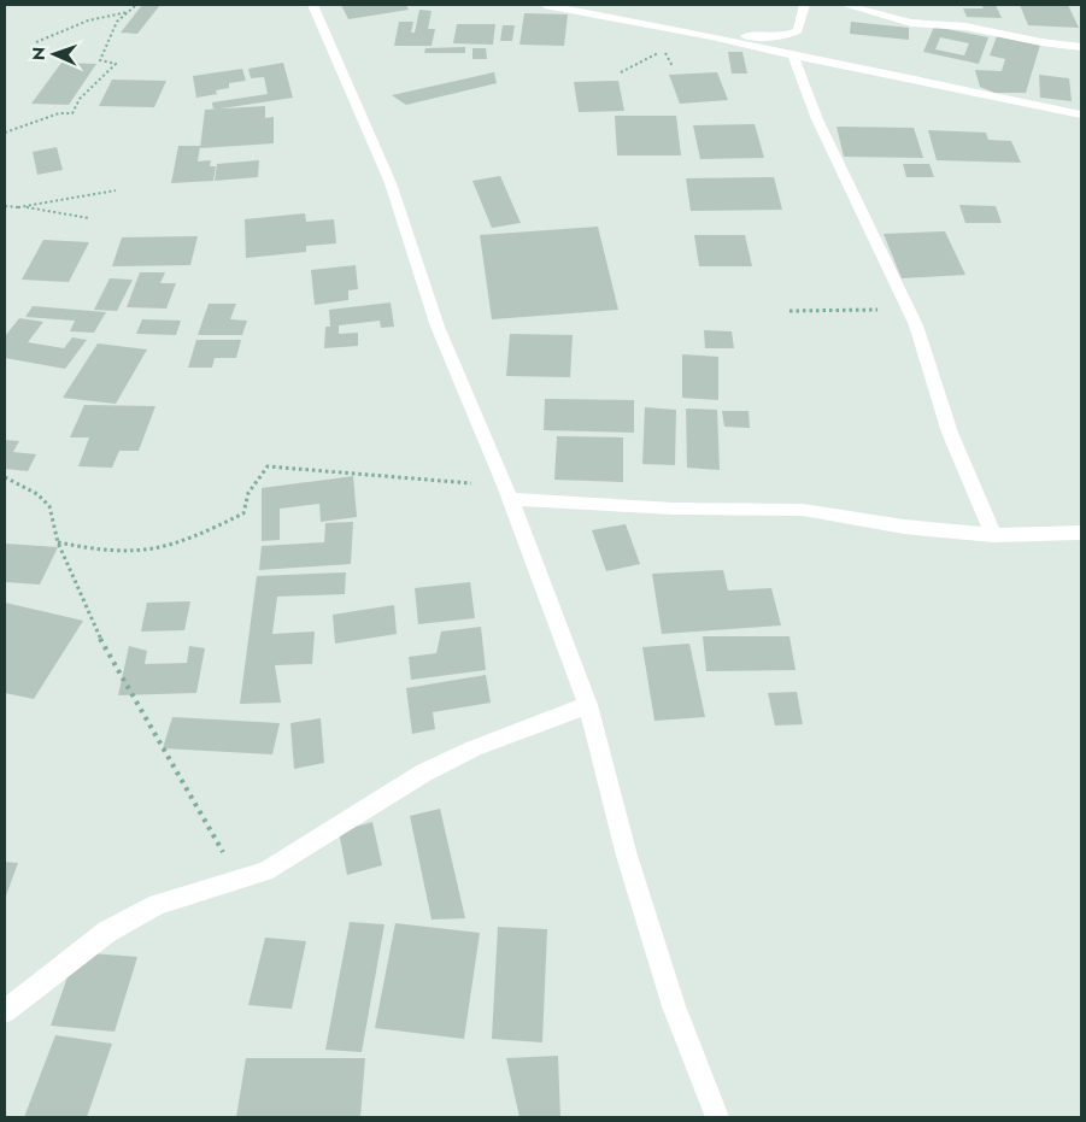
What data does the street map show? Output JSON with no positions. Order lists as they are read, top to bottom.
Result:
{
  "north": "left"
}
